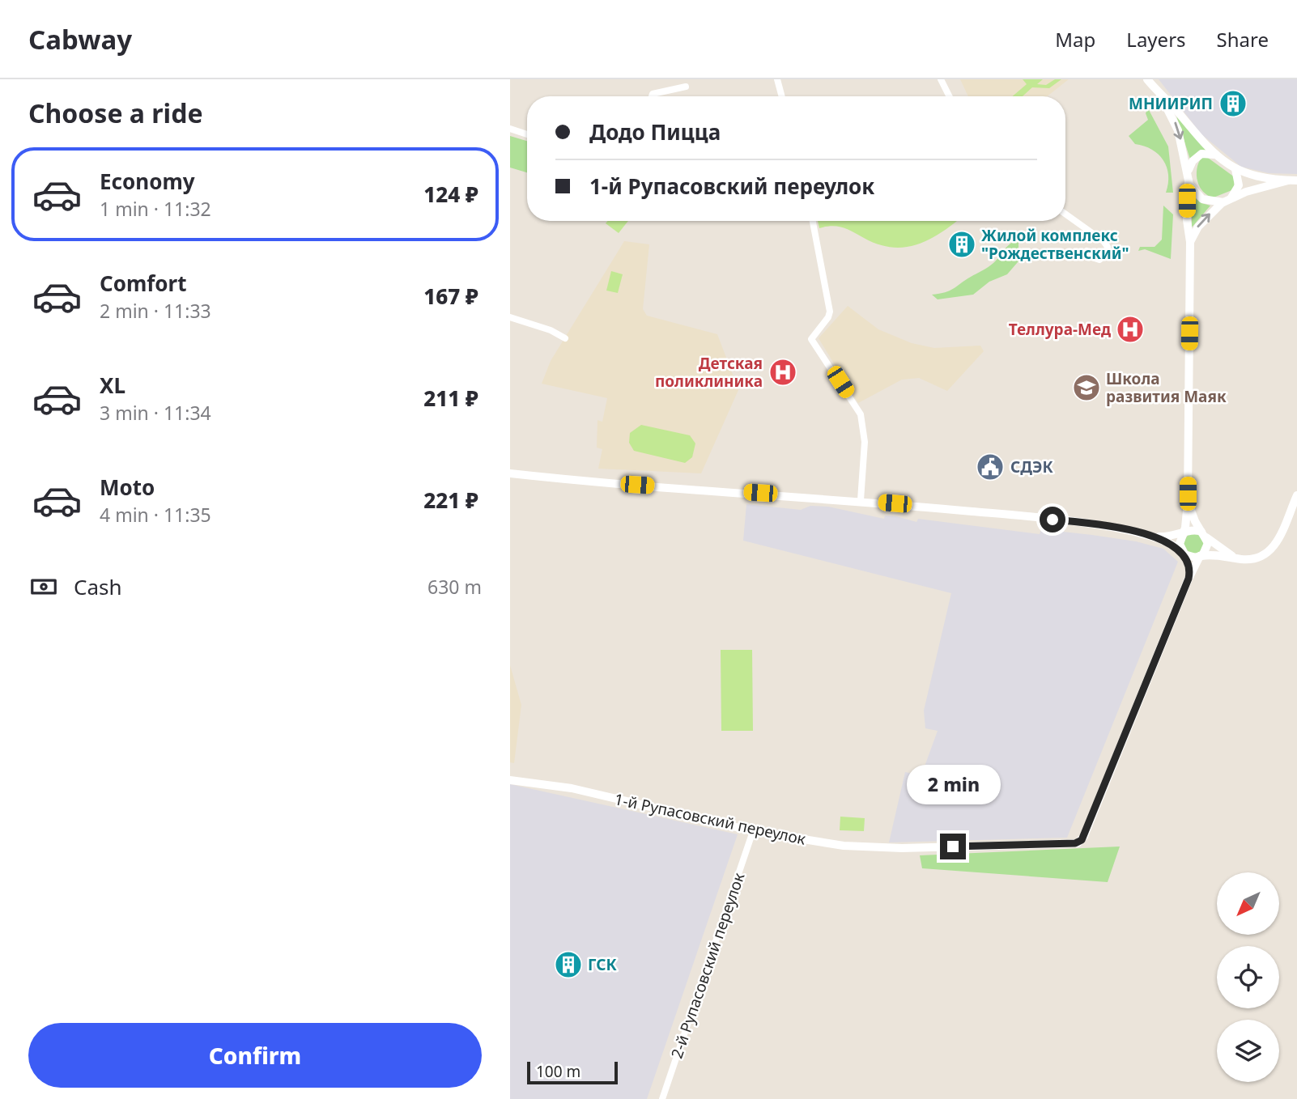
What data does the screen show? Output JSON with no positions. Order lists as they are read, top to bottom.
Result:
{
  "streets": {
    "street": ["1-й Рупасовский переулок", "2-й Рупасовский переулок"]
  },
  "crossings": [
    ["1-й Рупасовский переулок", "2-й Рупасовский переулок"]
  ],
  "places": {
    "building": ["МНИИРИП", "Жилой комплекс \"Рождественский\"", "ГСК"],
    "hospital": ["Теллура-Мед", "Детская поликлиника"],
    "school or university": ["Школа развития Маяк"],
    "public building": ["СДЭК"]
  },
  "scale_bar": "100 m",
  "north": "bottom left",
  "page": {
    "header": "Cabway",
    "nav": ["Map", "Layers", "Share"],
    "heading": "Choose a ride",
    "banner": ["Додо Пицца", "1-й Рупасовский переулок"],
    "list": [
      {
        "name": "Economy",
        "note": "1 min · 11:32",
        "value": "124 ₽"
      },
      {
        "name": "Comfort",
        "note": "2 min · 11:33",
        "value": "167 ₽"
      },
      {
        "name": "XL",
        "note": "3 min · 11:34",
        "value": "211 ₽"
      },
      {
        "name": "Moto",
        "note": "4 min · 11:35",
        "value": "221 ₽"
      }
    ],
    "pay": ["Cash", "630 m"],
    "bubble": "2 min",
    "buttons": "Confirm",
    "scale": "100 m"
  }
}
